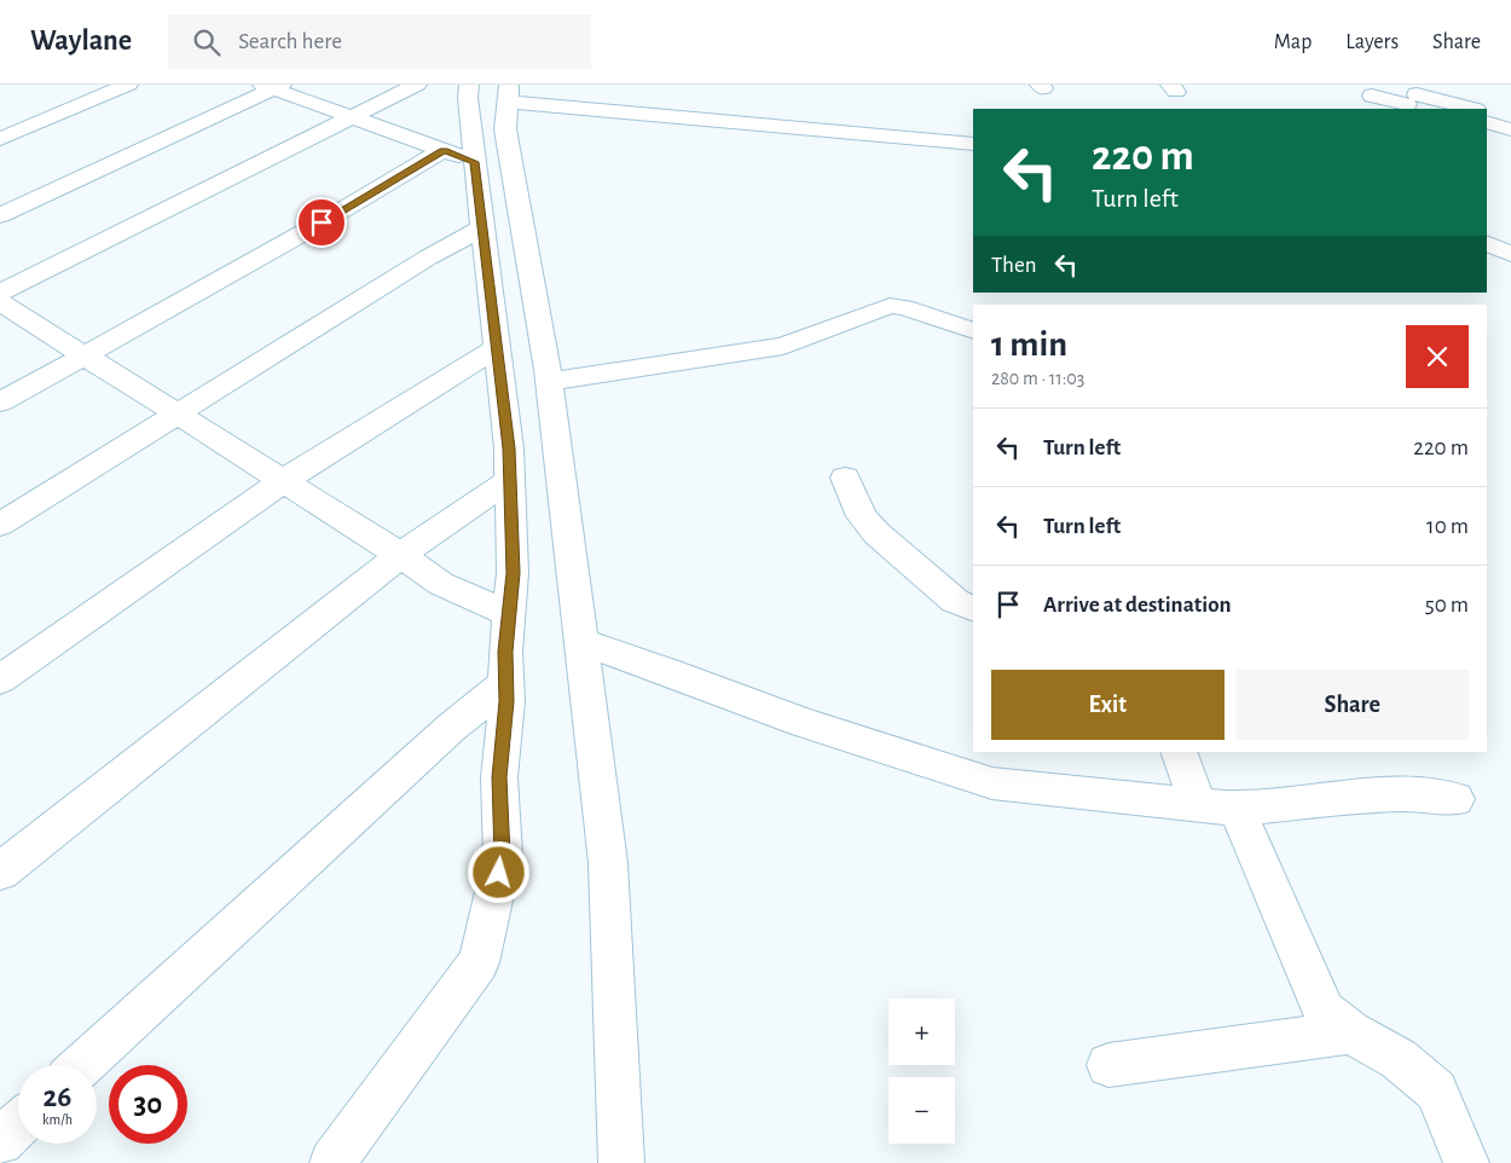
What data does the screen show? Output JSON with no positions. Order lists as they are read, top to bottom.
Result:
{
  "page": {
    "header": "Waylane",
    "search": "Search here",
    "nav": ["Map", "Layers", "Share"],
    "turn": ["220 m", "Turn left"],
    "then": "Then",
    "heading": ["1 min", "280 m · 11:03"],
    "list": [
      {
        "name": "Turn left",
        "value": "220 m"
      },
      {
        "name": "Turn left",
        "value": "10 m"
      },
      {
        "name": "Arrive at destination",
        "value": "50 m"
      }
    ],
    "buttons": ["Exit", "Share"],
    "map_buttons": ["+", "−"],
    "speed": "26 km/h",
    "limit": "30"
  }
}
